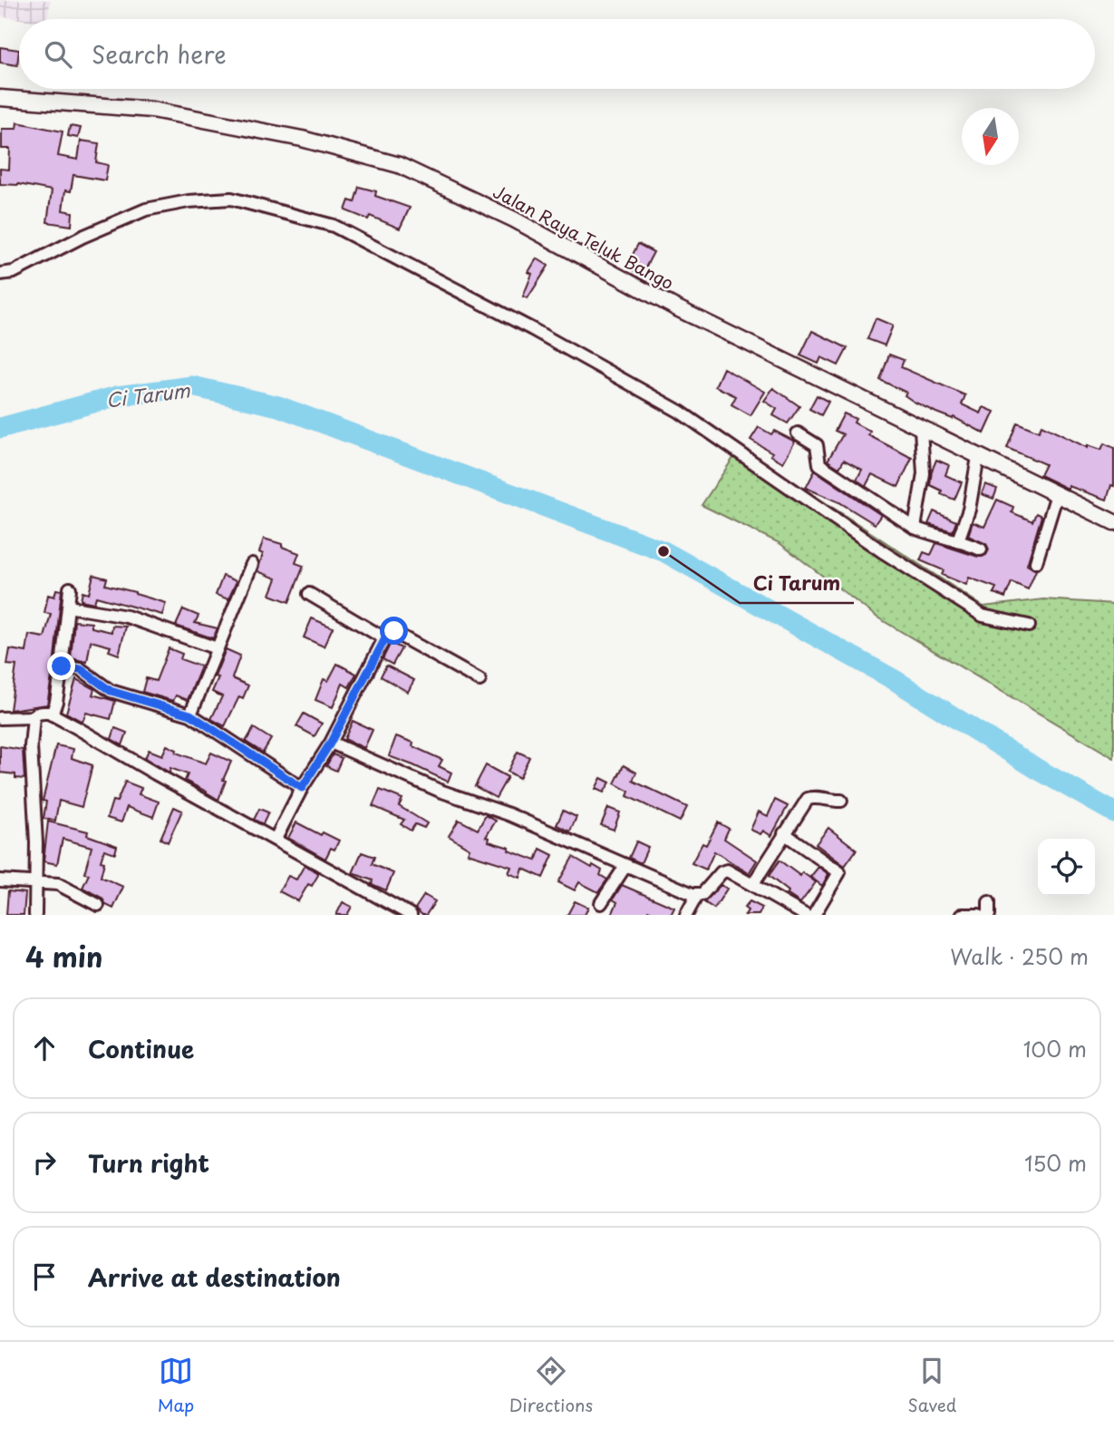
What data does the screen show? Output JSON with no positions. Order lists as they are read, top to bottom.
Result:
{
  "streets": {
    "main road": ["Jalan Raya Teluk Bango"]
  },
  "water": ["Ci Tarum"],
  "places": ["Ci Tarum"],
  "north": "bottom",
  "page": {
    "search": "Search here",
    "heading": ["4 min", "Walk · 250 m"],
    "list": [
      ["Continue", "100 m"],
      ["Turn right", "150 m"],
      "Arrive at destination"
    ],
    "nav": ["Map", "Directions", "Saved"]
  }
}
